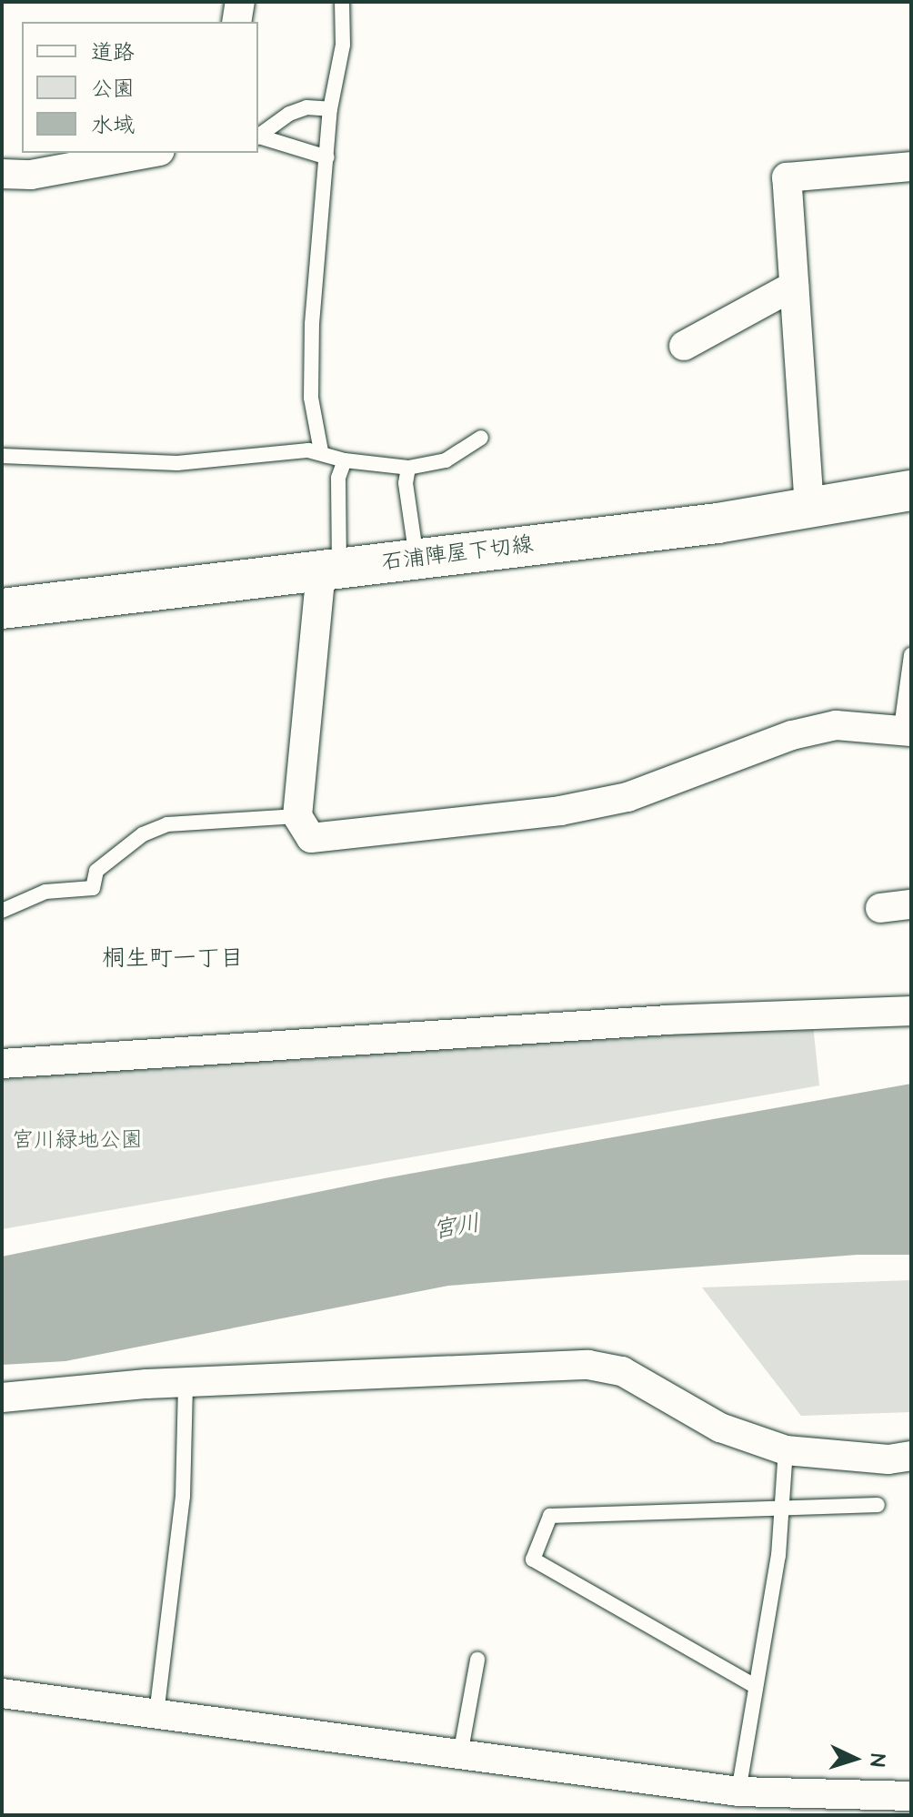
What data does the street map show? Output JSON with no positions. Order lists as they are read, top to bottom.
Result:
{
  "streets": {
    "main road": ["石浦陣屋下切線"]
  },
  "districts": ["桐生町一丁目"],
  "water": ["宮川"],
  "parks": ["宮川緑地公園"],
  "legend": ["道路", "公園", "水域"],
  "north": "right"
}
